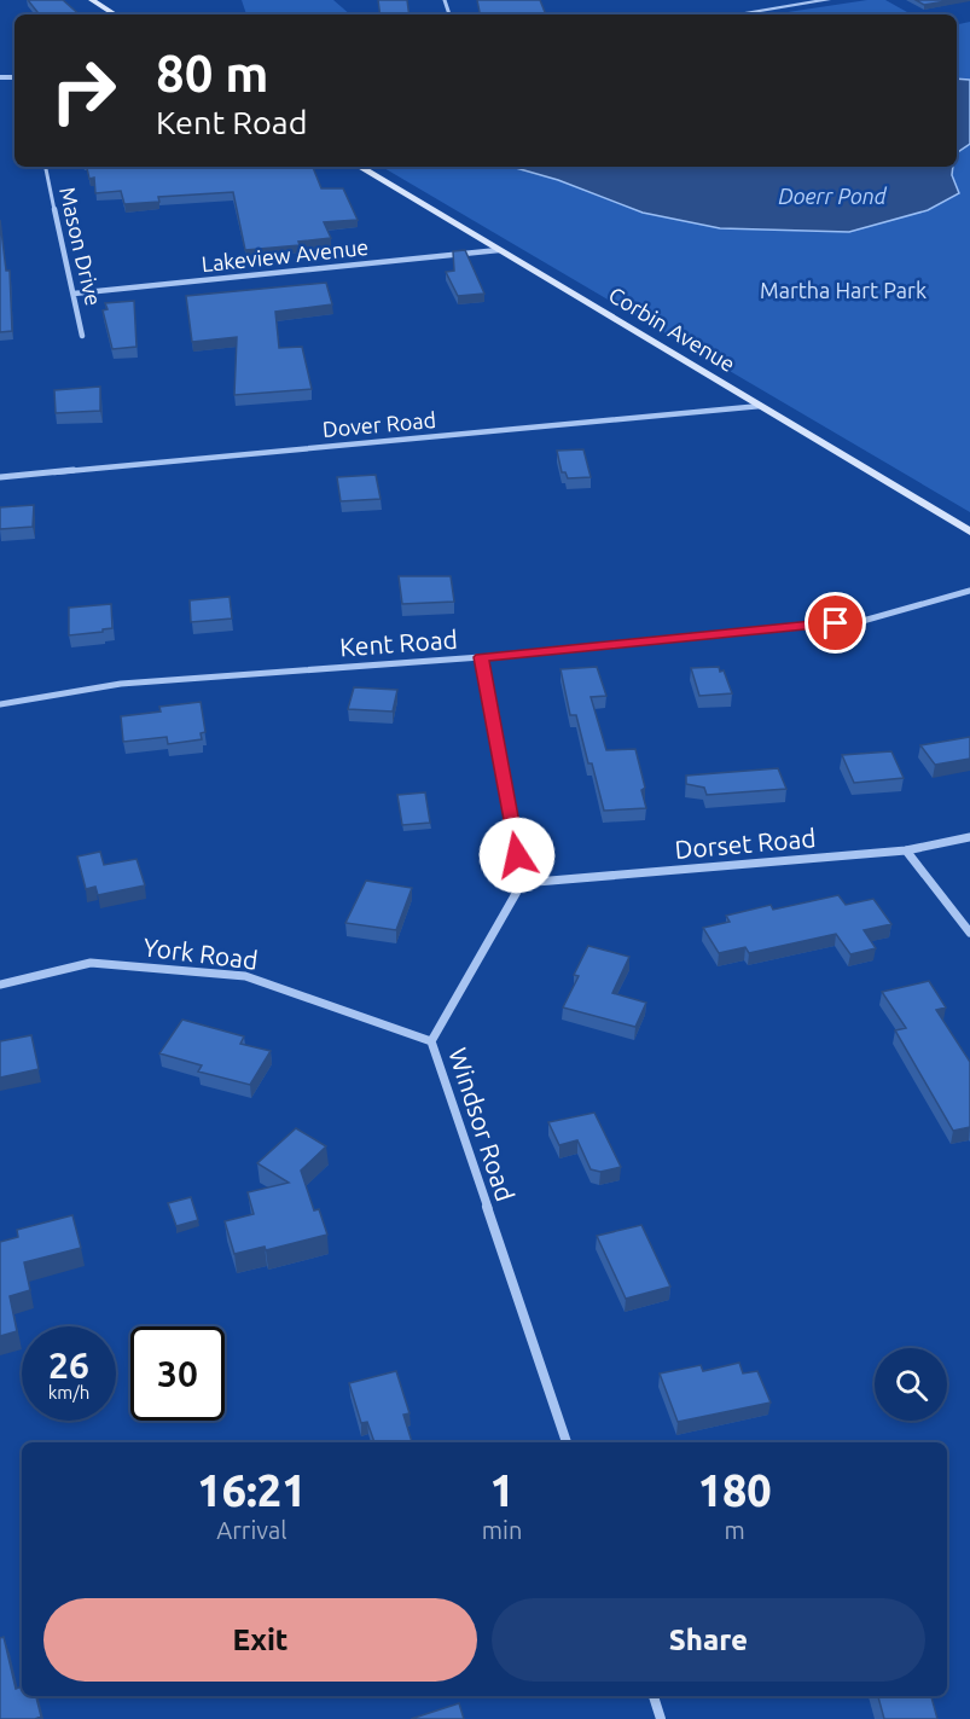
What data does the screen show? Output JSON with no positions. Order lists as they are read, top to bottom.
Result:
{
  "streets": {
    "main road": ["Corbin Avenue"],
    "street": [
      "Mason Drive",
      "Lakeview Avenue",
      "Dover Road",
      "Kent Road",
      "Dorset Road",
      "York Road",
      "Windsor Road"
    ]
  },
  "crossings": [
    ["Mason Drive", "Lakeview Avenue"],
    ["Lakeview Avenue", "Corbin Avenue"],
    ["Corbin Avenue", "Dover Road"],
    ["Dorset Road", "Windsor Road"],
    ["York Road", "Windsor Road"]
  ],
  "water": ["Doerr Pond"],
  "parks": ["Martha Hart Park"],
  "page": {
    "turn": ["80 m", "Kent Road"],
    "speed": "26 km/h",
    "limit": "30",
    "eta": [
      "16:21",
      "Arrival",
      "1",
      "min",
      "180",
      "m"
    ],
    "buttons": ["Exit", "Share"]
  }
}
